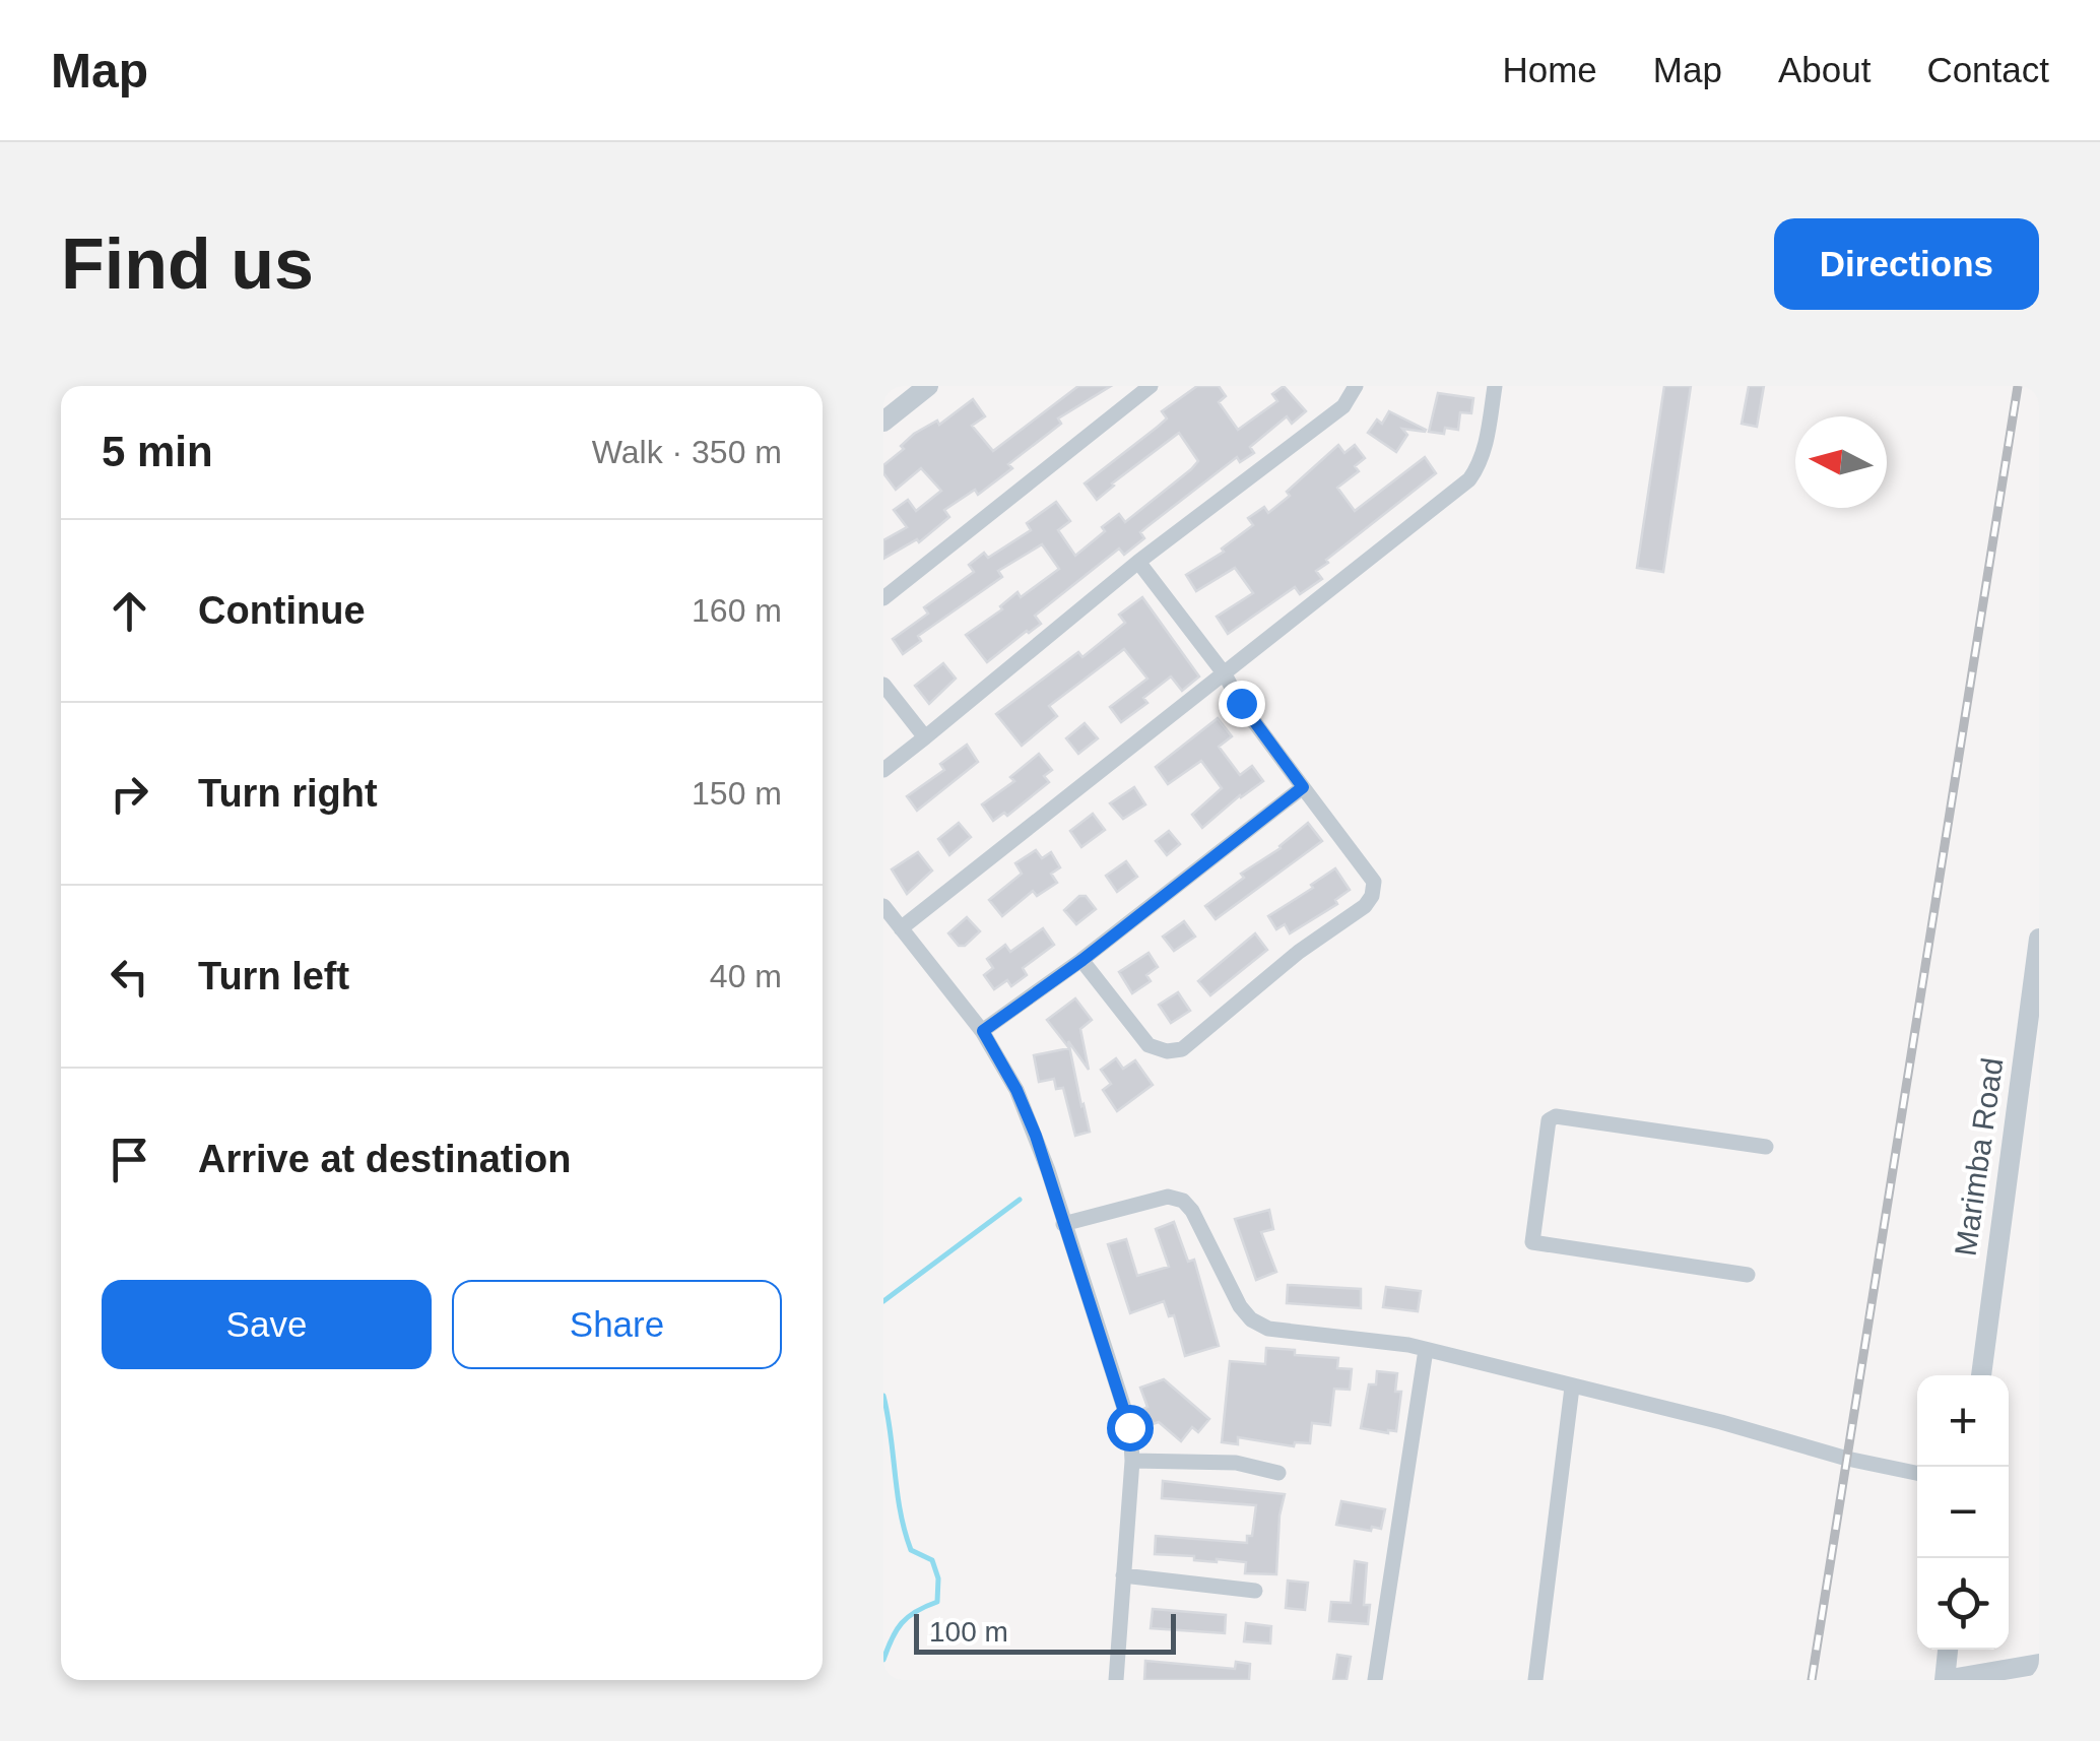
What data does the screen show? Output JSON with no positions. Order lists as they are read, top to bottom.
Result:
{
  "streets": {
    "street": ["Marimba Road"]
  },
  "scale_bar": "100 m",
  "north": "left",
  "page": {
    "header": "Map",
    "nav": [
      "Home",
      "Map",
      "About",
      "Contact"
    ],
    "buttons": [
      "Directions",
      ["Save", "Share"]
    ],
    "title": "Find us",
    "heading": ["5 min", "Walk · 350 m"],
    "list": [
      ["Continue", "160 m"],
      ["Turn right", "150 m"],
      ["Turn left", "40 m"],
      "Arrive at destination"
    ],
    "map_buttons": ["+", "−"],
    "scale": "100 m"
  }
}
